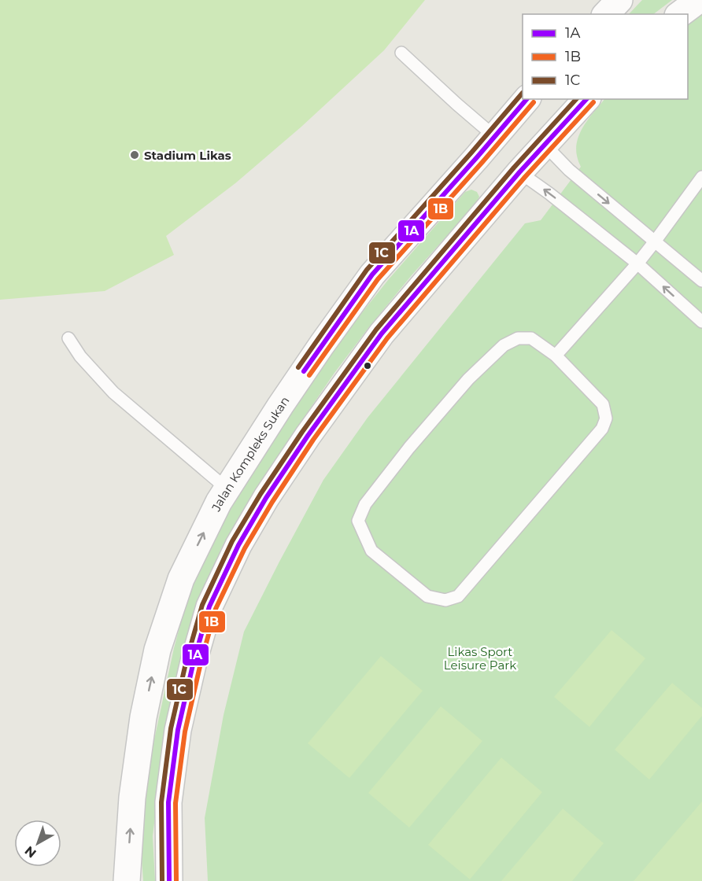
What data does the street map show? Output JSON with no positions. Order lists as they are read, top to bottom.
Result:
{
  "streets": {
    "main road": ["Jalan Kompleks Sukan"]
  },
  "parks": ["Likas Sport Leisure Park"],
  "places": ["Stadium Likas"],
  "lines": ["transit line 1C", "transit line 1A", "transit line 1B"],
  "legend": ["1A", "1B", "1C"],
  "north": "bottom left"
}
